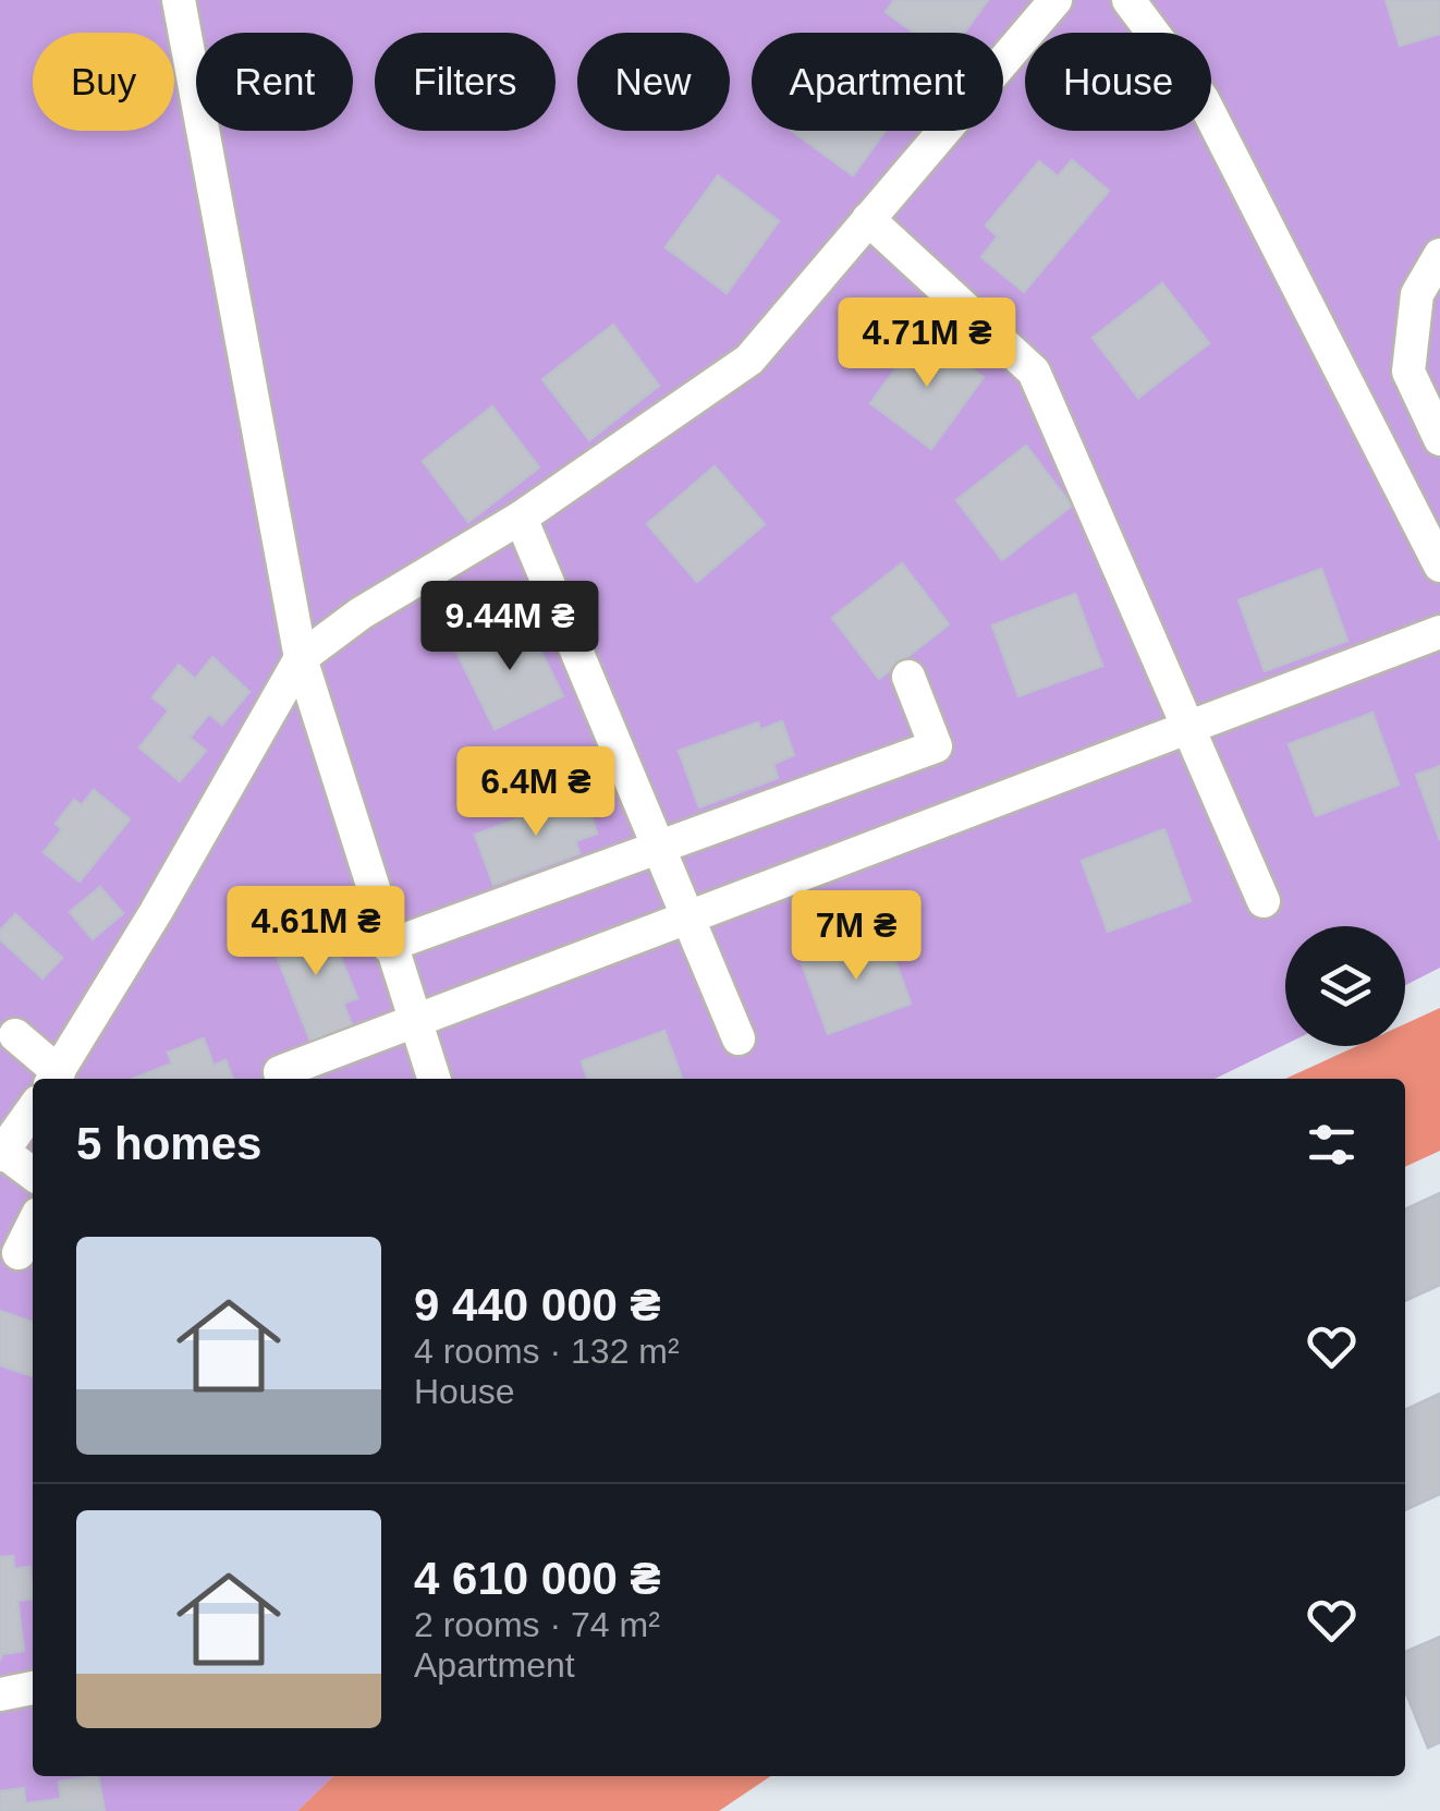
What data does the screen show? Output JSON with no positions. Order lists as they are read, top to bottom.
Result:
{
  "page": {
    "chip": [
      "Buy",
      "Rent",
      "Filters",
      "New",
      "Apartment",
      "House"
    ],
    "price": [
      "4.71M ₴",
      "9.44M ₴",
      "6.4M ₴",
      "4.61M ₴",
      "7M ₴"
    ],
    "heading": "5 homes",
    "list": [
      {
        "name": "9 440 000 ₴",
        "note": "4 rooms · 132 m² · House"
      },
      {
        "name": "4 610 000 ₴",
        "note": "2 rooms · 74 m² · Apartment"
      }
    ]
  }
}
